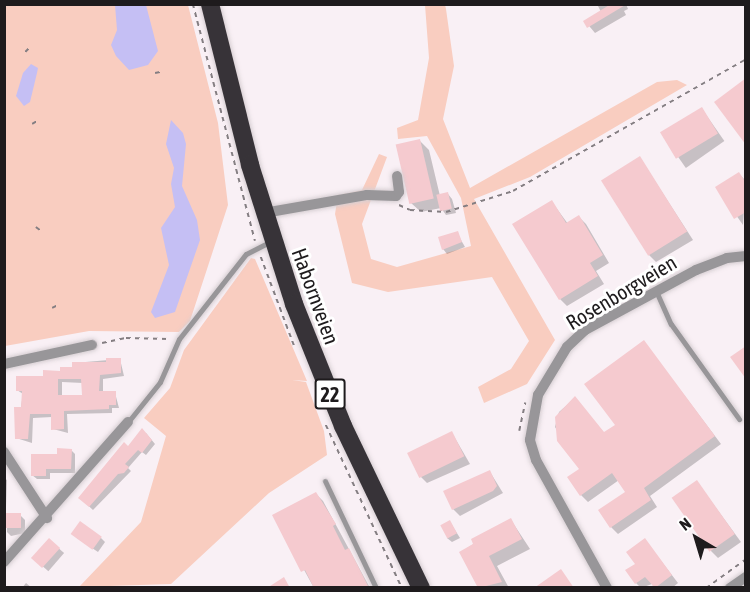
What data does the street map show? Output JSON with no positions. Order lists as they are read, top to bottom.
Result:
{
  "streets": {
    "highway": ["Habornveien", "22"],
    "street": ["Rosenborgveien"]
  },
  "north": "top left"
}
